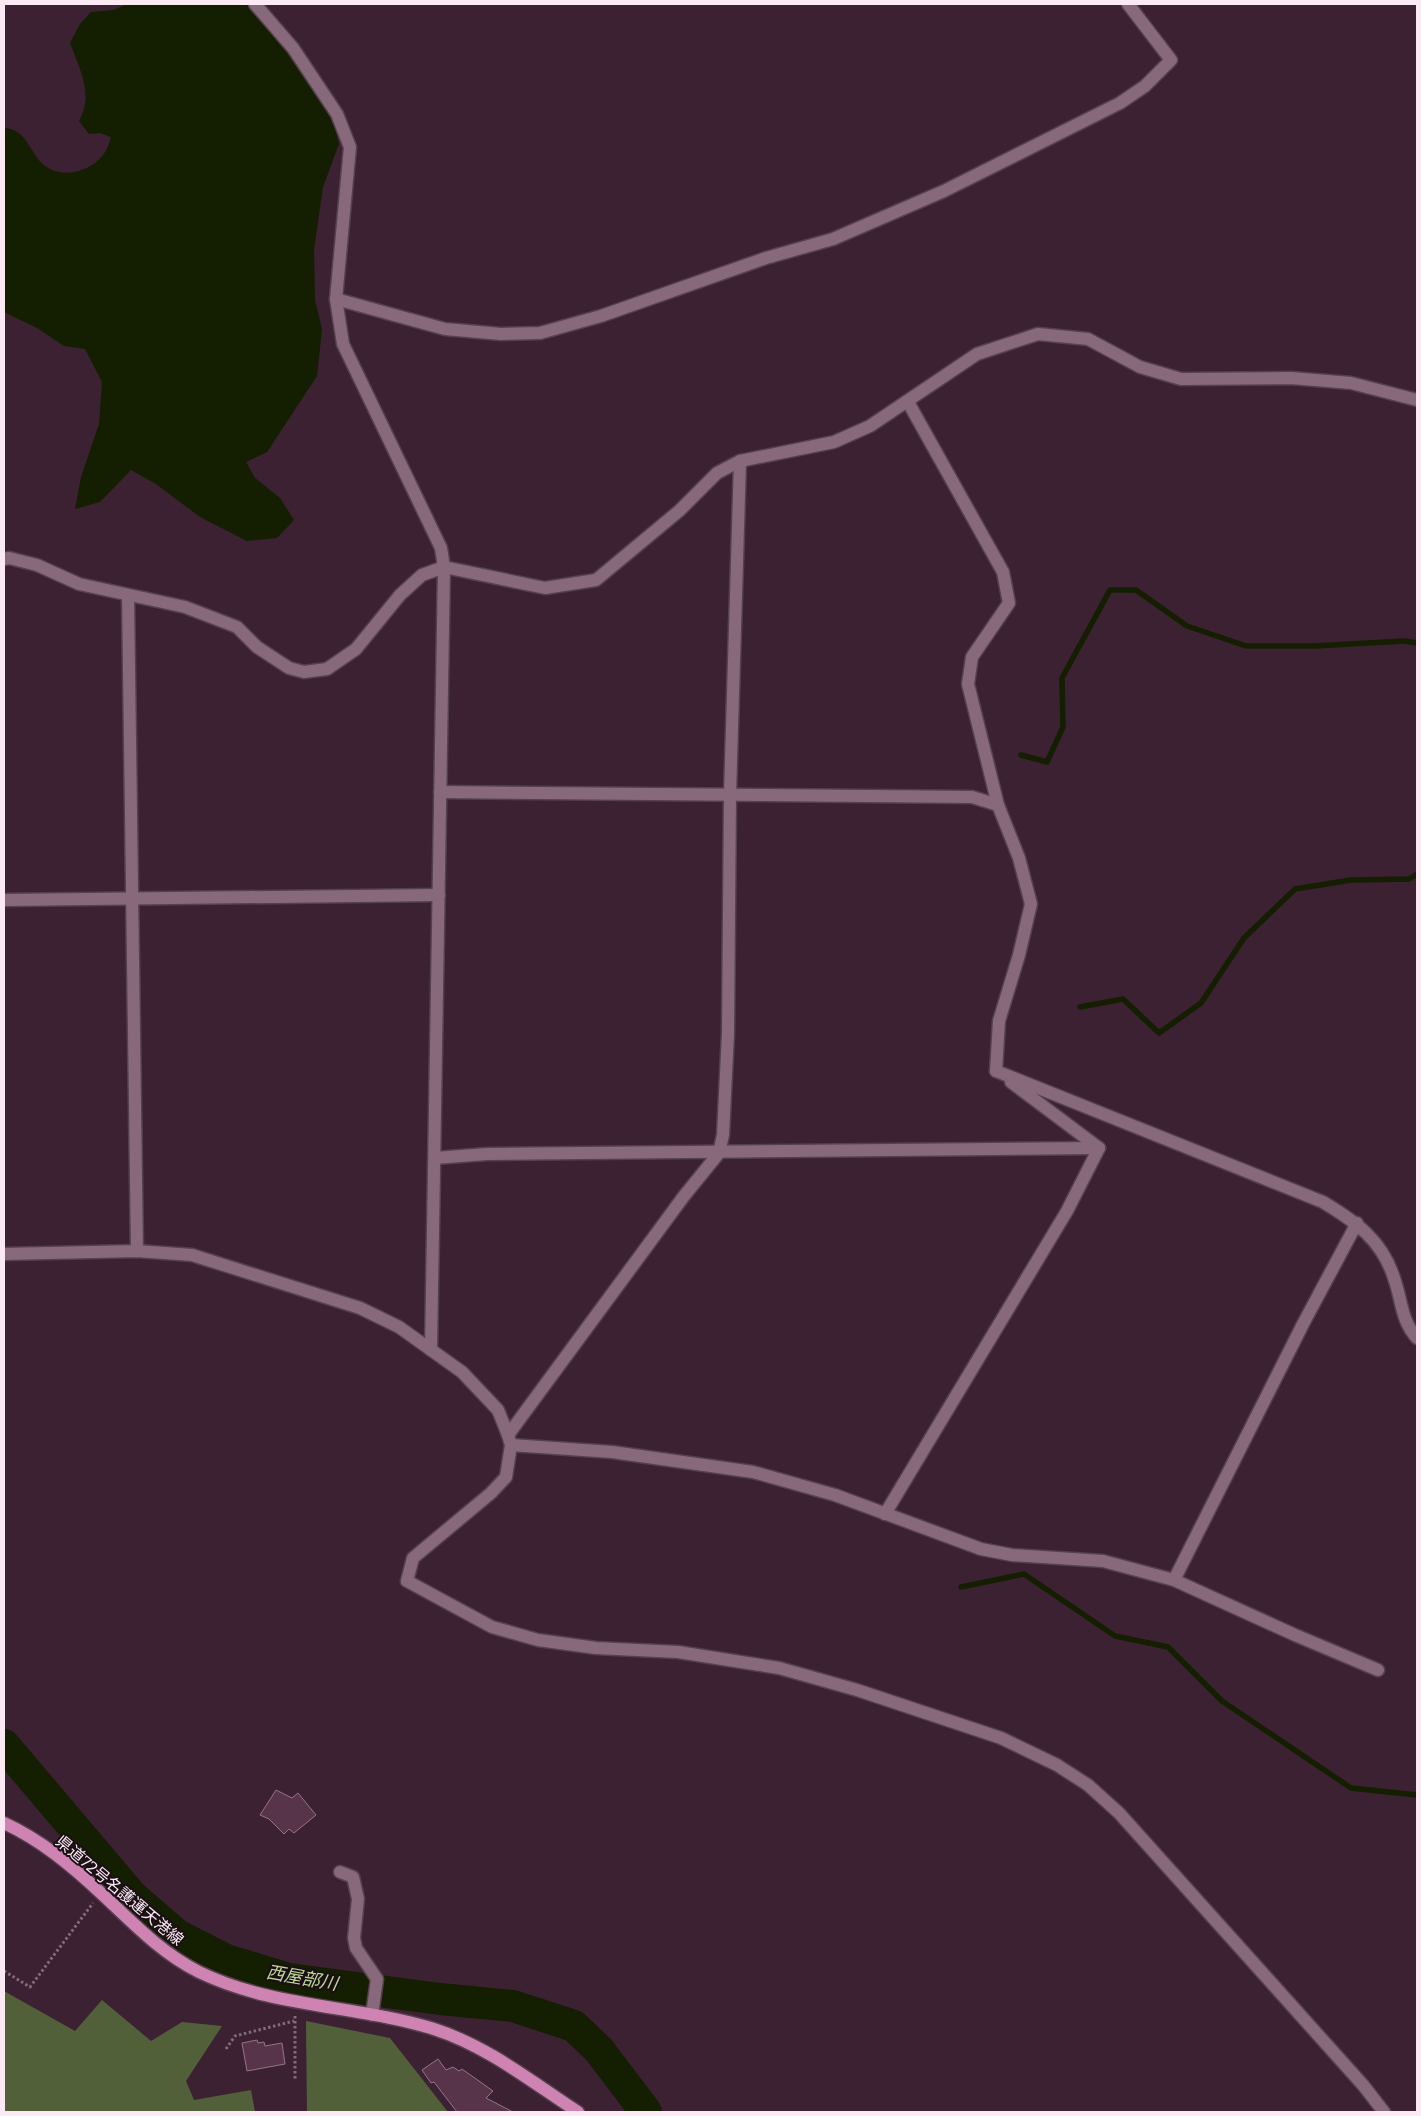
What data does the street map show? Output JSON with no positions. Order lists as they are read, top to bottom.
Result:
{
  "streets": {
    "main road": ["県道72号名護運天港線"]
  },
  "water": ["西屋部川"]
}
